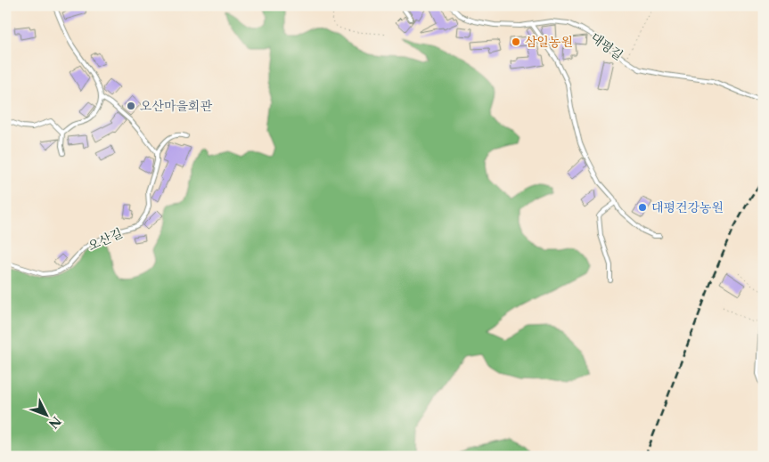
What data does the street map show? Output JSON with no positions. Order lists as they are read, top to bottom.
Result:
{
  "streets": {
    "lane": ["대평길", "오산길"]
  },
  "places": ["삼일농원", "오산마을회관", "대평건강농원"],
  "north": "bottom right"
}
